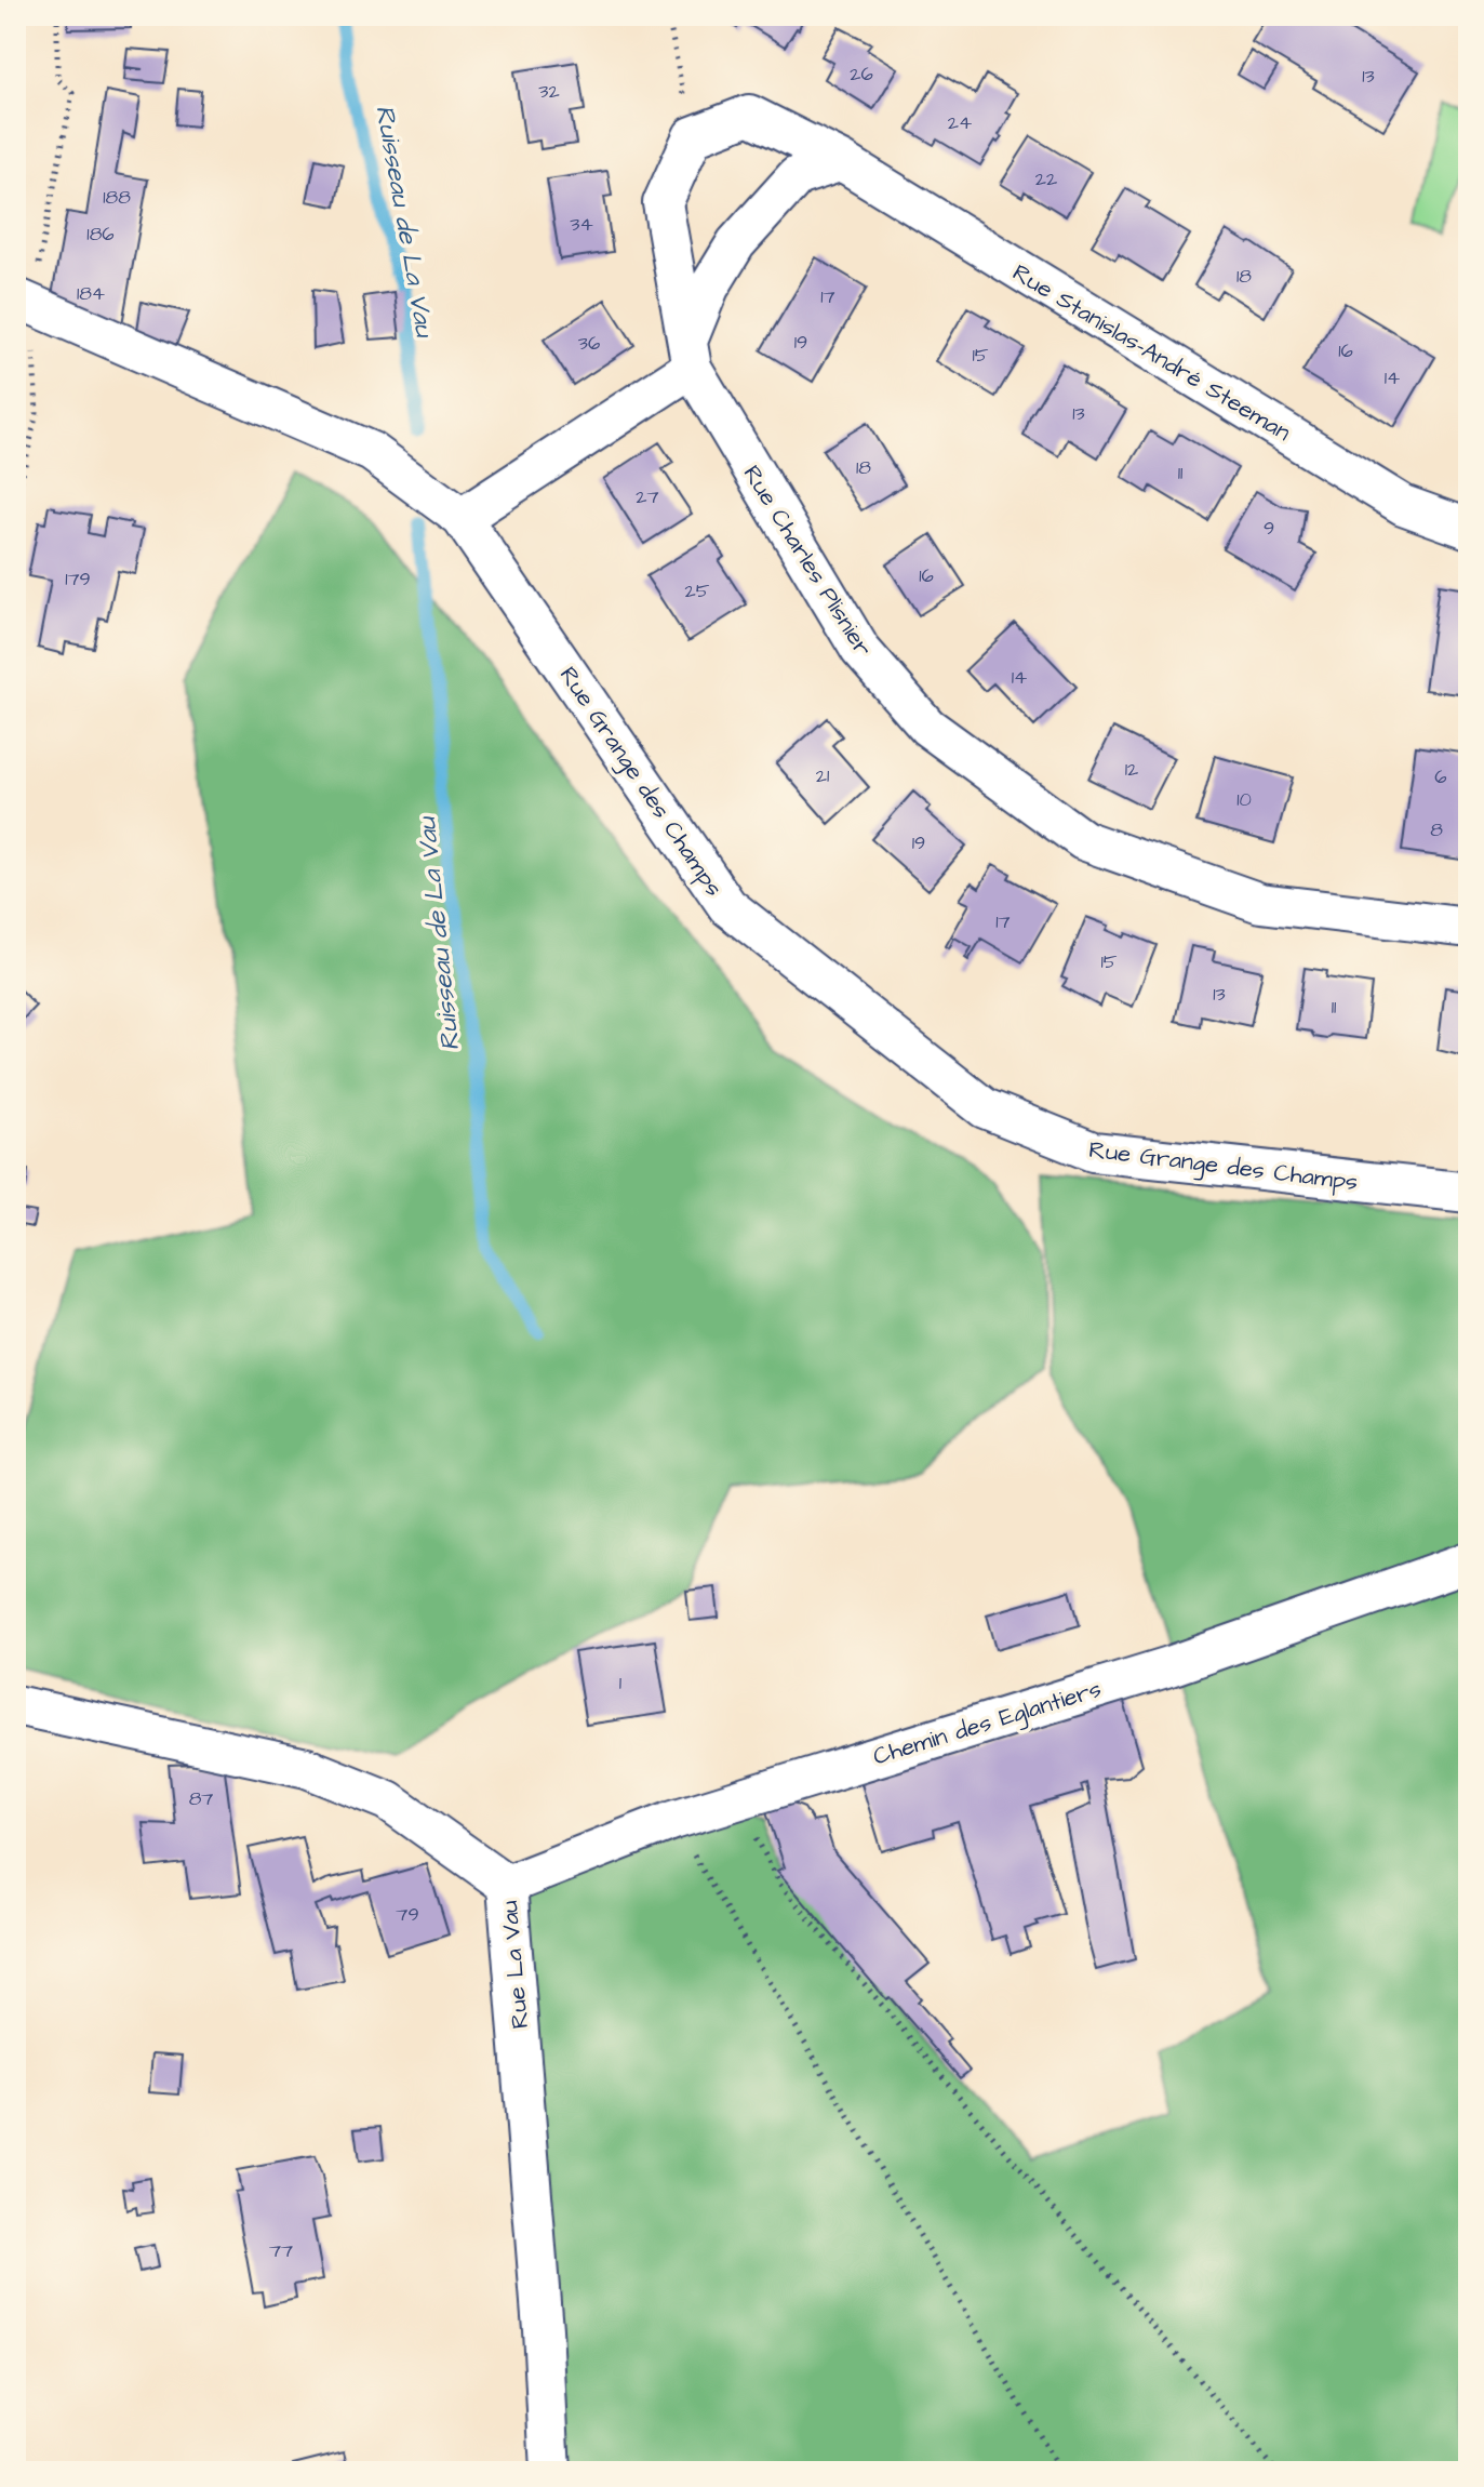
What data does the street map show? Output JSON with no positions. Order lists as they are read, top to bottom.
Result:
{
  "streets": {
    "street": [
      "Rue Stanislas-André Steeman",
      "Rue Charles Plisnier",
      "Rue Grange des Champs",
      "Chemin des Eglantiers",
      "Rue La Vau"
    ]
  },
  "crossings": [
    ["Chemin des Eglantiers", "Rue La Vau"]
  ],
  "water": ["Ruisseau de La Vau"],
  "house_numbers": [
    "26",
    "13",
    "32",
    "24",
    "22",
    "188",
    "34",
    "186",
    "18",
    "184",
    "17",
    "19",
    "36",
    "16",
    "15",
    "14",
    "13",
    "18",
    "11",
    "27",
    "9",
    "16",
    "179",
    "25",
    "14",
    "12",
    "21",
    "6",
    "10",
    "8",
    "19",
    "17",
    "15",
    "13",
    "11",
    "1",
    "87",
    "79",
    "77"
  ]
}
